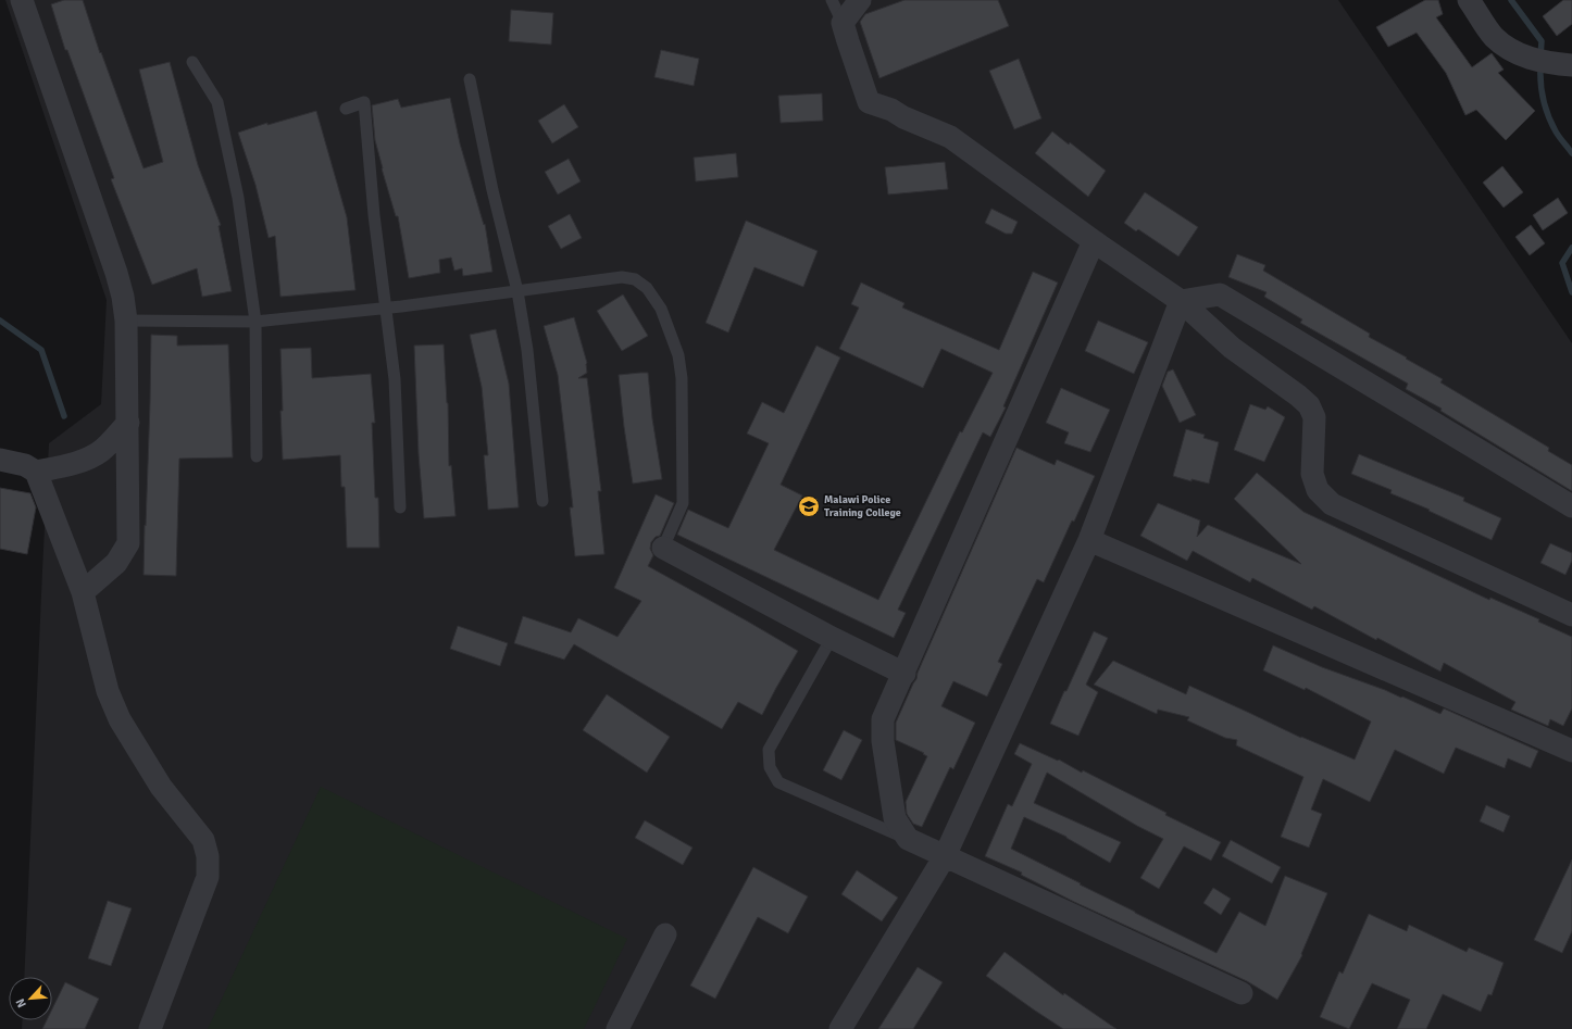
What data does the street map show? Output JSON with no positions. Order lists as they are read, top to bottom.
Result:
{
  "places": {
    "school or university": ["Malawi Police Training College"]
  },
  "north": "bottom left"
}
